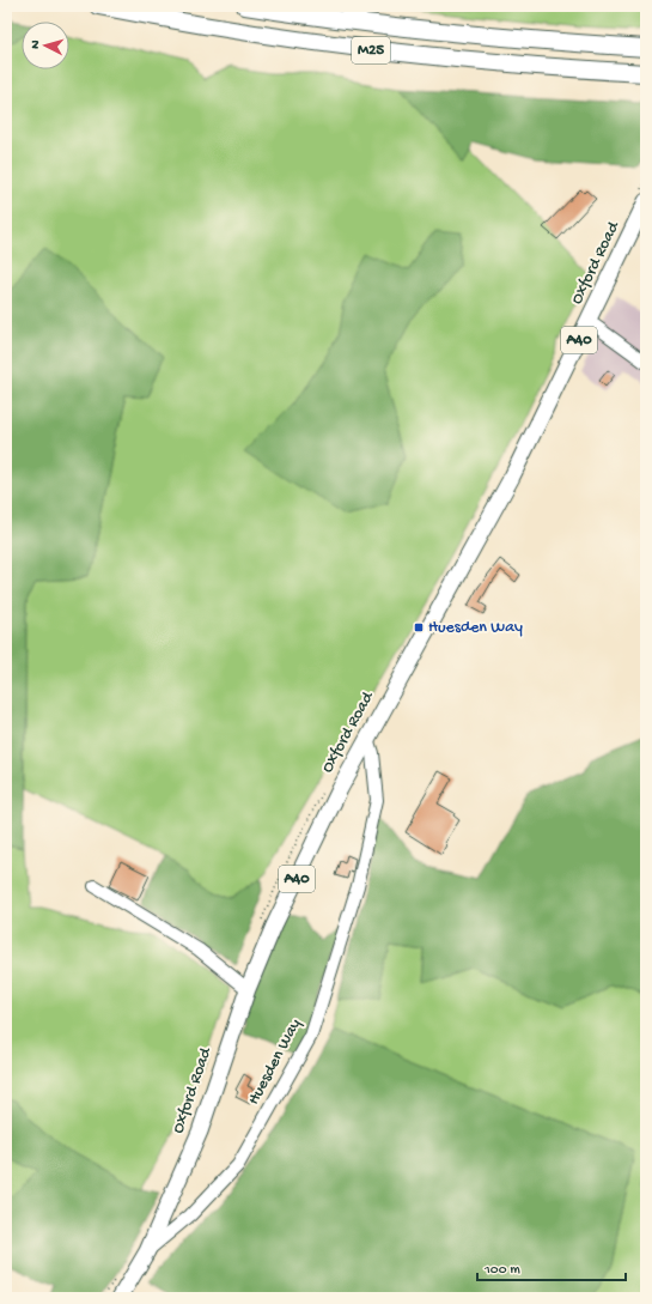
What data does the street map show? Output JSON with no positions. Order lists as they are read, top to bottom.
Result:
{
  "streets": {
    "highway": ["M25"],
    "main road": ["Oxford Road", "A40"],
    "street": ["Huesden Way"]
  },
  "crossings": [
    ["Oxford Road", "Huesden Way"]
  ],
  "places": {
    "transit": ["Huesden Way"]
  },
  "scale_bar": "100 m",
  "north": "left"
}
